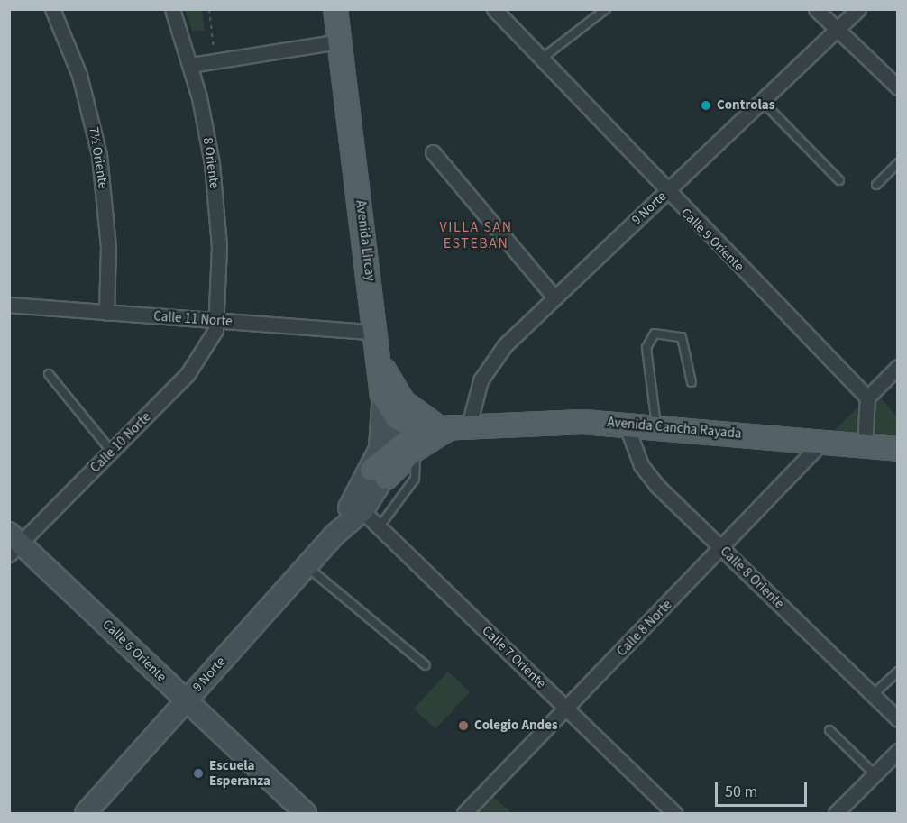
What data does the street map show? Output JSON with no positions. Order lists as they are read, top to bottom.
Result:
{
  "streets": {
    "main road": [
      "9 Norte",
      "Avenida Lircay",
      "Avenida Cancha Rayada",
      "Calle 6 Oriente"
    ],
    "street": [
      "7½ Oriente",
      "8 Oriente",
      "Calle 9 Oriente",
      "Calle 11 Norte",
      "Calle 10 Norte",
      "Calle 8 Oriente",
      "Calle 8 Norte",
      "Calle 7 Oriente"
    ]
  },
  "crossings": [
    ["7½ Oriente", "Calle 11 Norte"],
    ["8 Oriente", "Calle 11 Norte"],
    ["8 Oriente", "Calle 10 Norte"],
    ["9 Norte", "Calle 9 Oriente"],
    ["9 Norte", "Avenida Cancha Rayada"],
    ["9 Norte", "Calle 6 Oriente"],
    ["9 Norte", "Calle 7 Oriente"],
    ["Avenida Lircay", "Calle 11 Norte"],
    ["Avenida Lircay", "Avenida Cancha Rayada"],
    ["Calle 11 Norte", "Calle 10 Norte"],
    ["Avenida Cancha Rayada", "Calle 8 Oriente"],
    ["Avenida Cancha Rayada", "Calle 8 Norte"],
    ["Calle 10 Norte", "Calle 6 Oriente"],
    ["Calle 8 Oriente", "Calle 8 Norte"],
    ["Calle 8 Norte", "Calle 7 Oriente"]
  ],
  "districts": ["VILLA SAN ESTEBAN"],
  "places": ["Controlas", "Colegio Andes", "Escuela Esperanza"],
  "scale_bar": "50 m"
}
